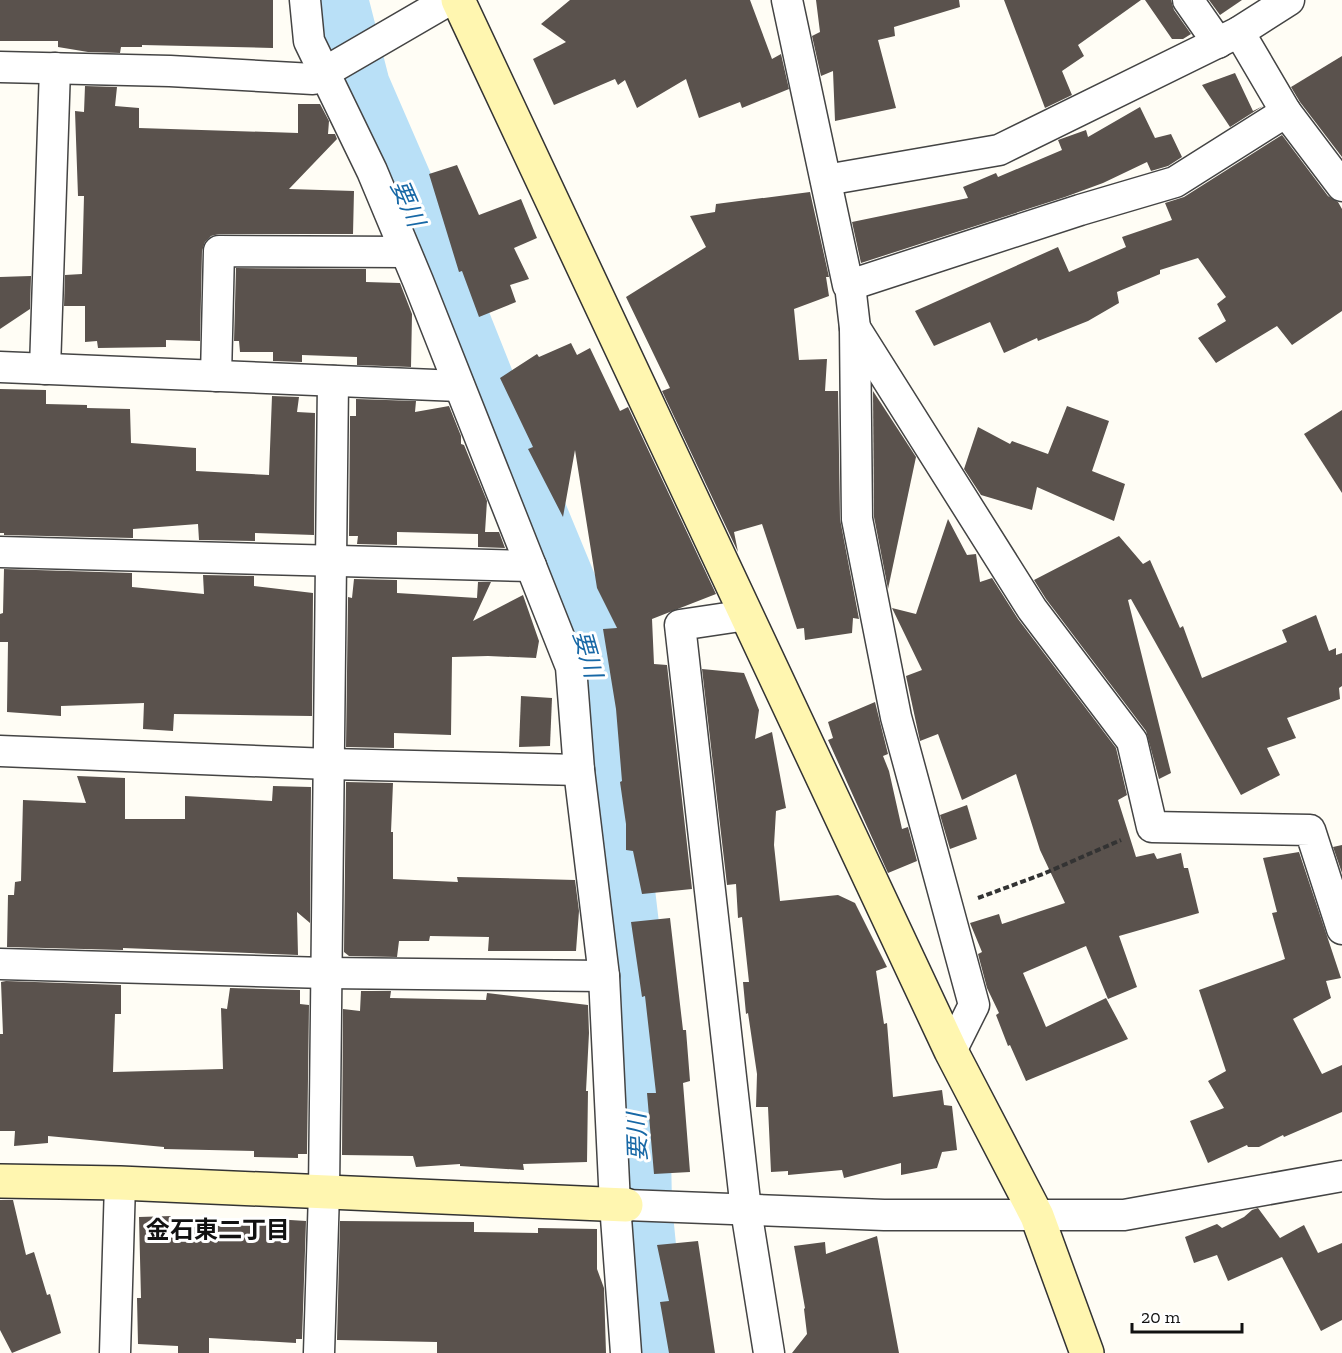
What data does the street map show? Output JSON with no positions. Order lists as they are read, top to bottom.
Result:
{
  "districts": ["金石東二丁目"],
  "water": ["要川"],
  "scale_bar": "20 m"
}
